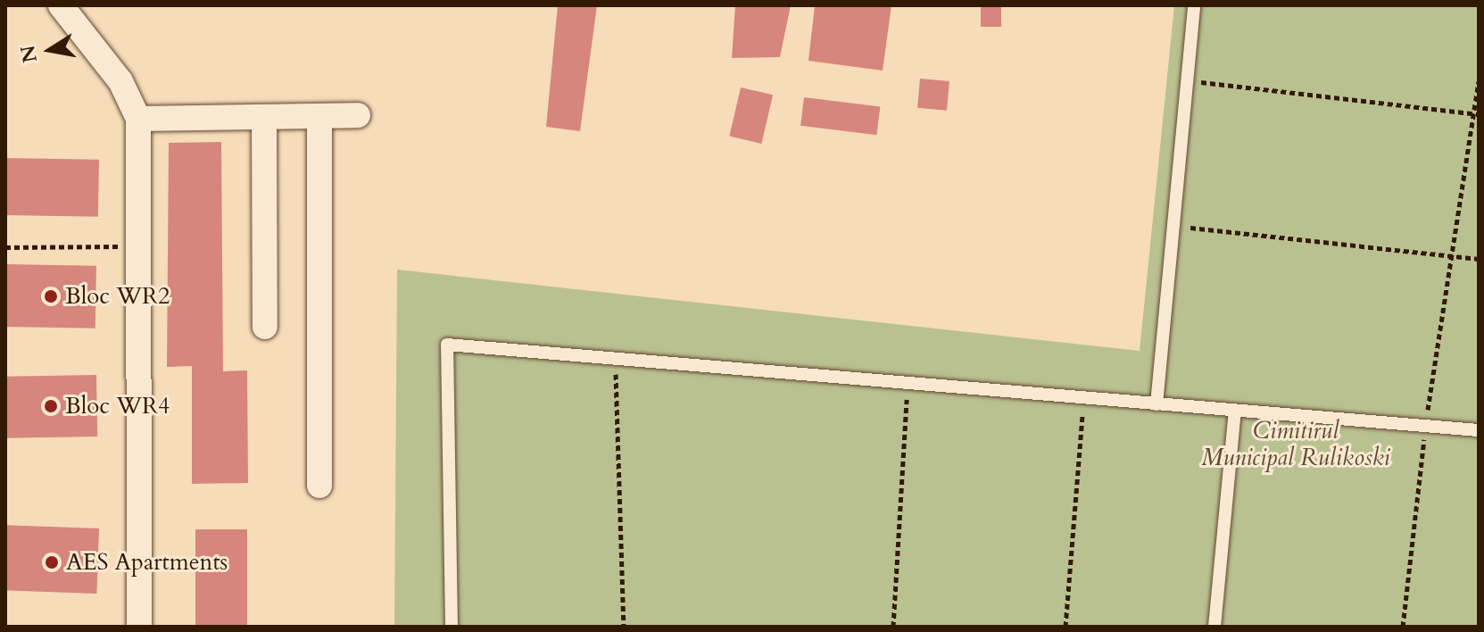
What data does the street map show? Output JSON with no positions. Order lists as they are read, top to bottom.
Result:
{
  "parks": ["Cimitirul Municipal Rulikoski"],
  "places": ["Bloc WR2", "Bloc WR4", "AES Apartments"],
  "north": "left"
}
